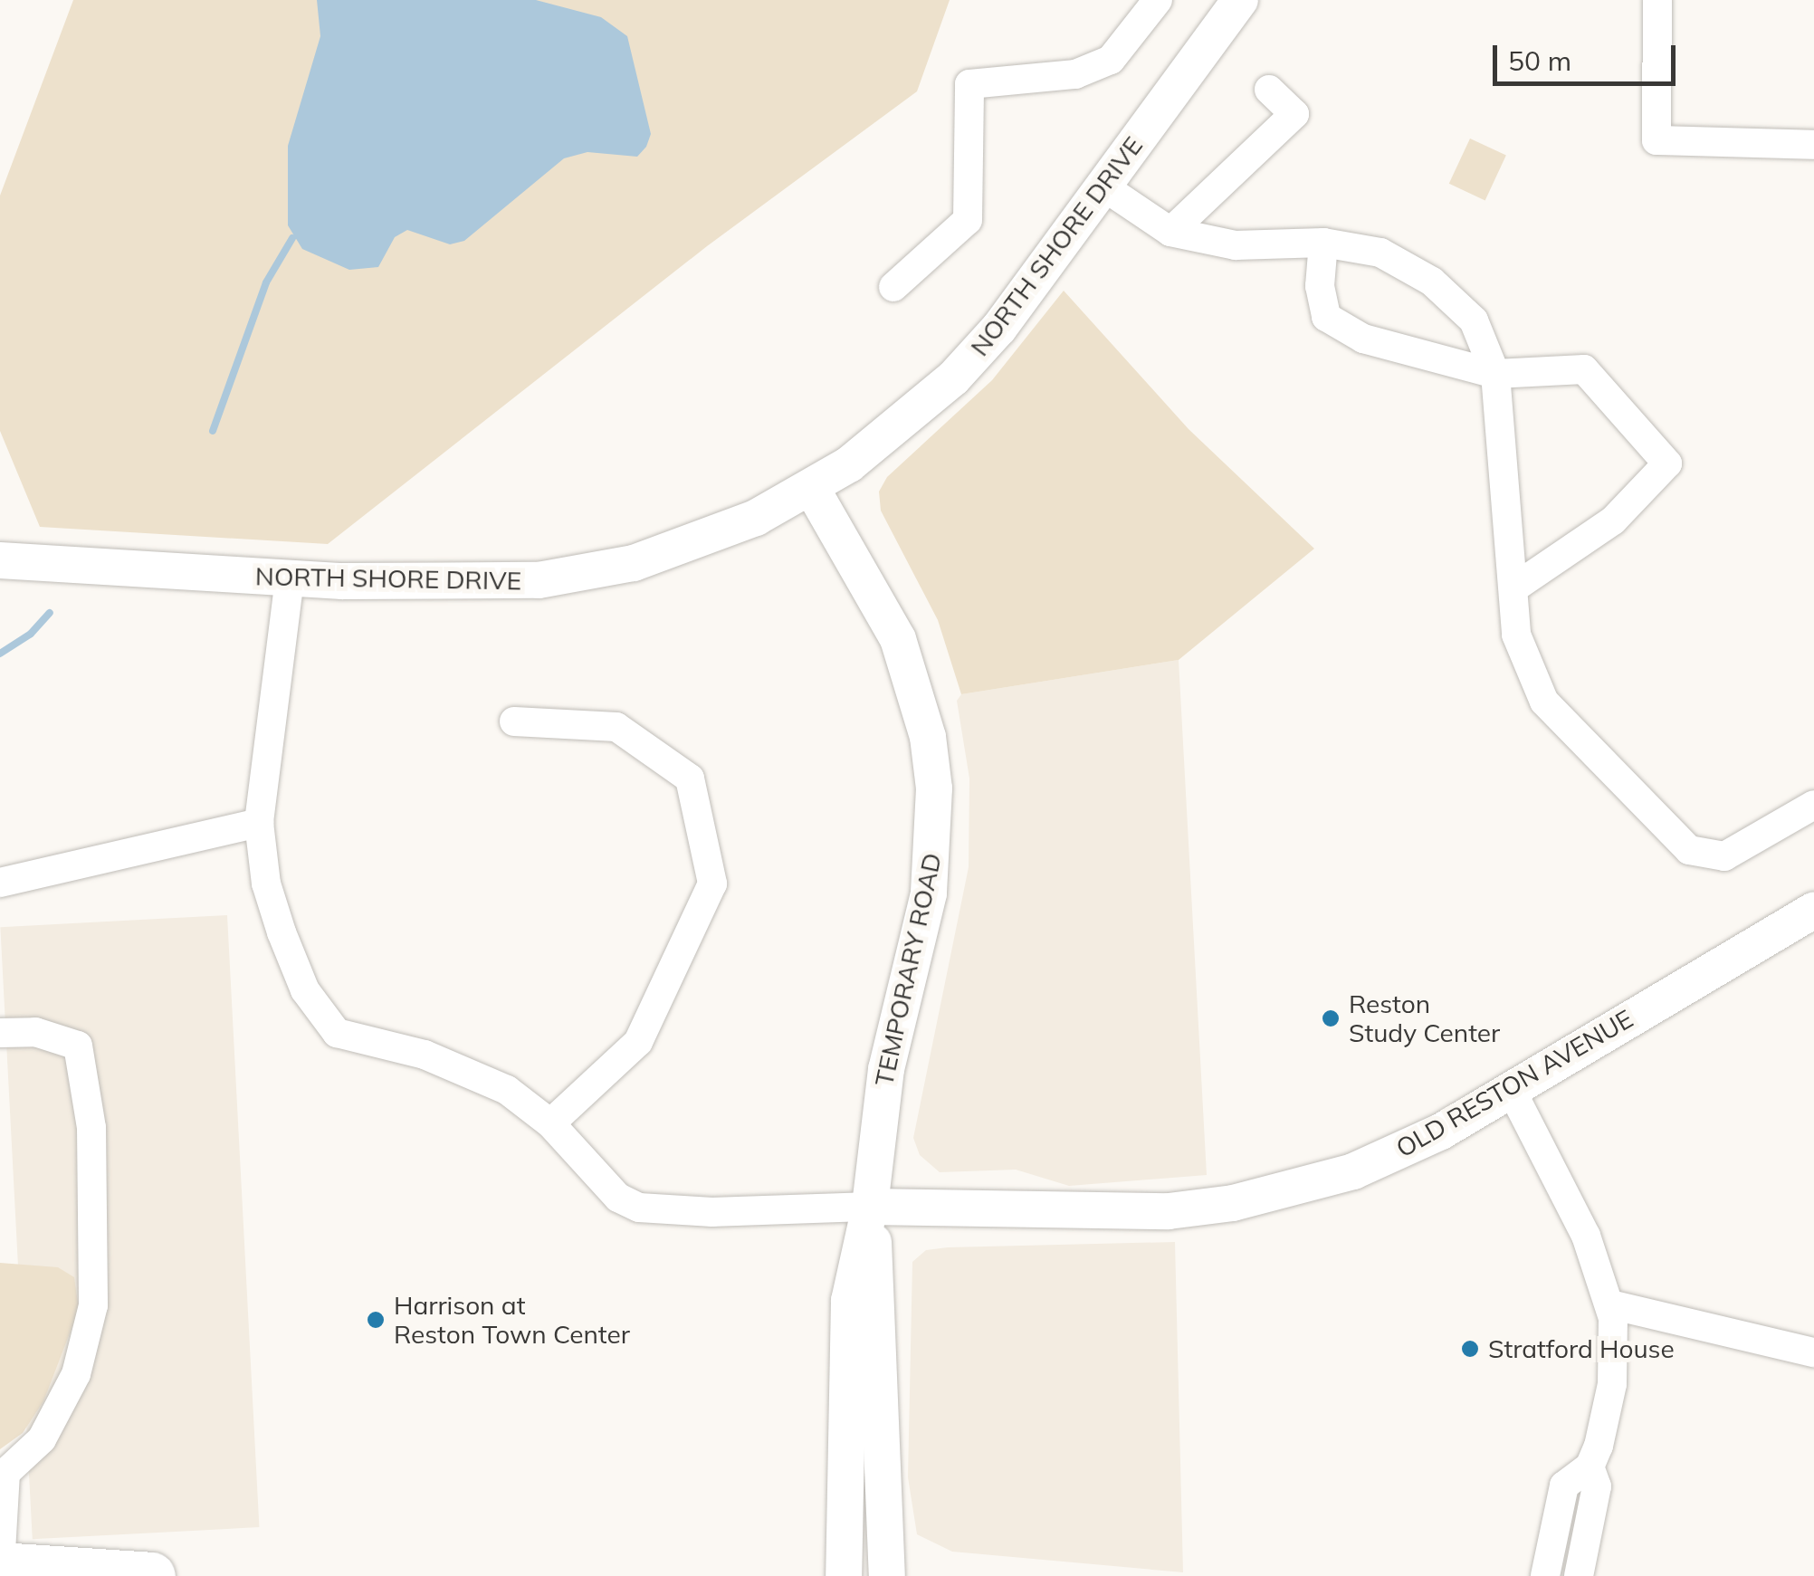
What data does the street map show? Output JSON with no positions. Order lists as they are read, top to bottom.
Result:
{
  "streets": {
    "street": ["NORTH SHORE DRIVE", "TEMPORARY ROAD", "OLD RESTON AVENUE"]
  },
  "crossings": [
    ["NORTH SHORE DRIVE", "TEMPORARY ROAD"],
    ["TEMPORARY ROAD", "OLD RESTON AVENUE"]
  ],
  "places": ["Reston Study Center", "Harrison at Reston Town Center", "Stratford House"],
  "scale_bar": "50 m"
}
